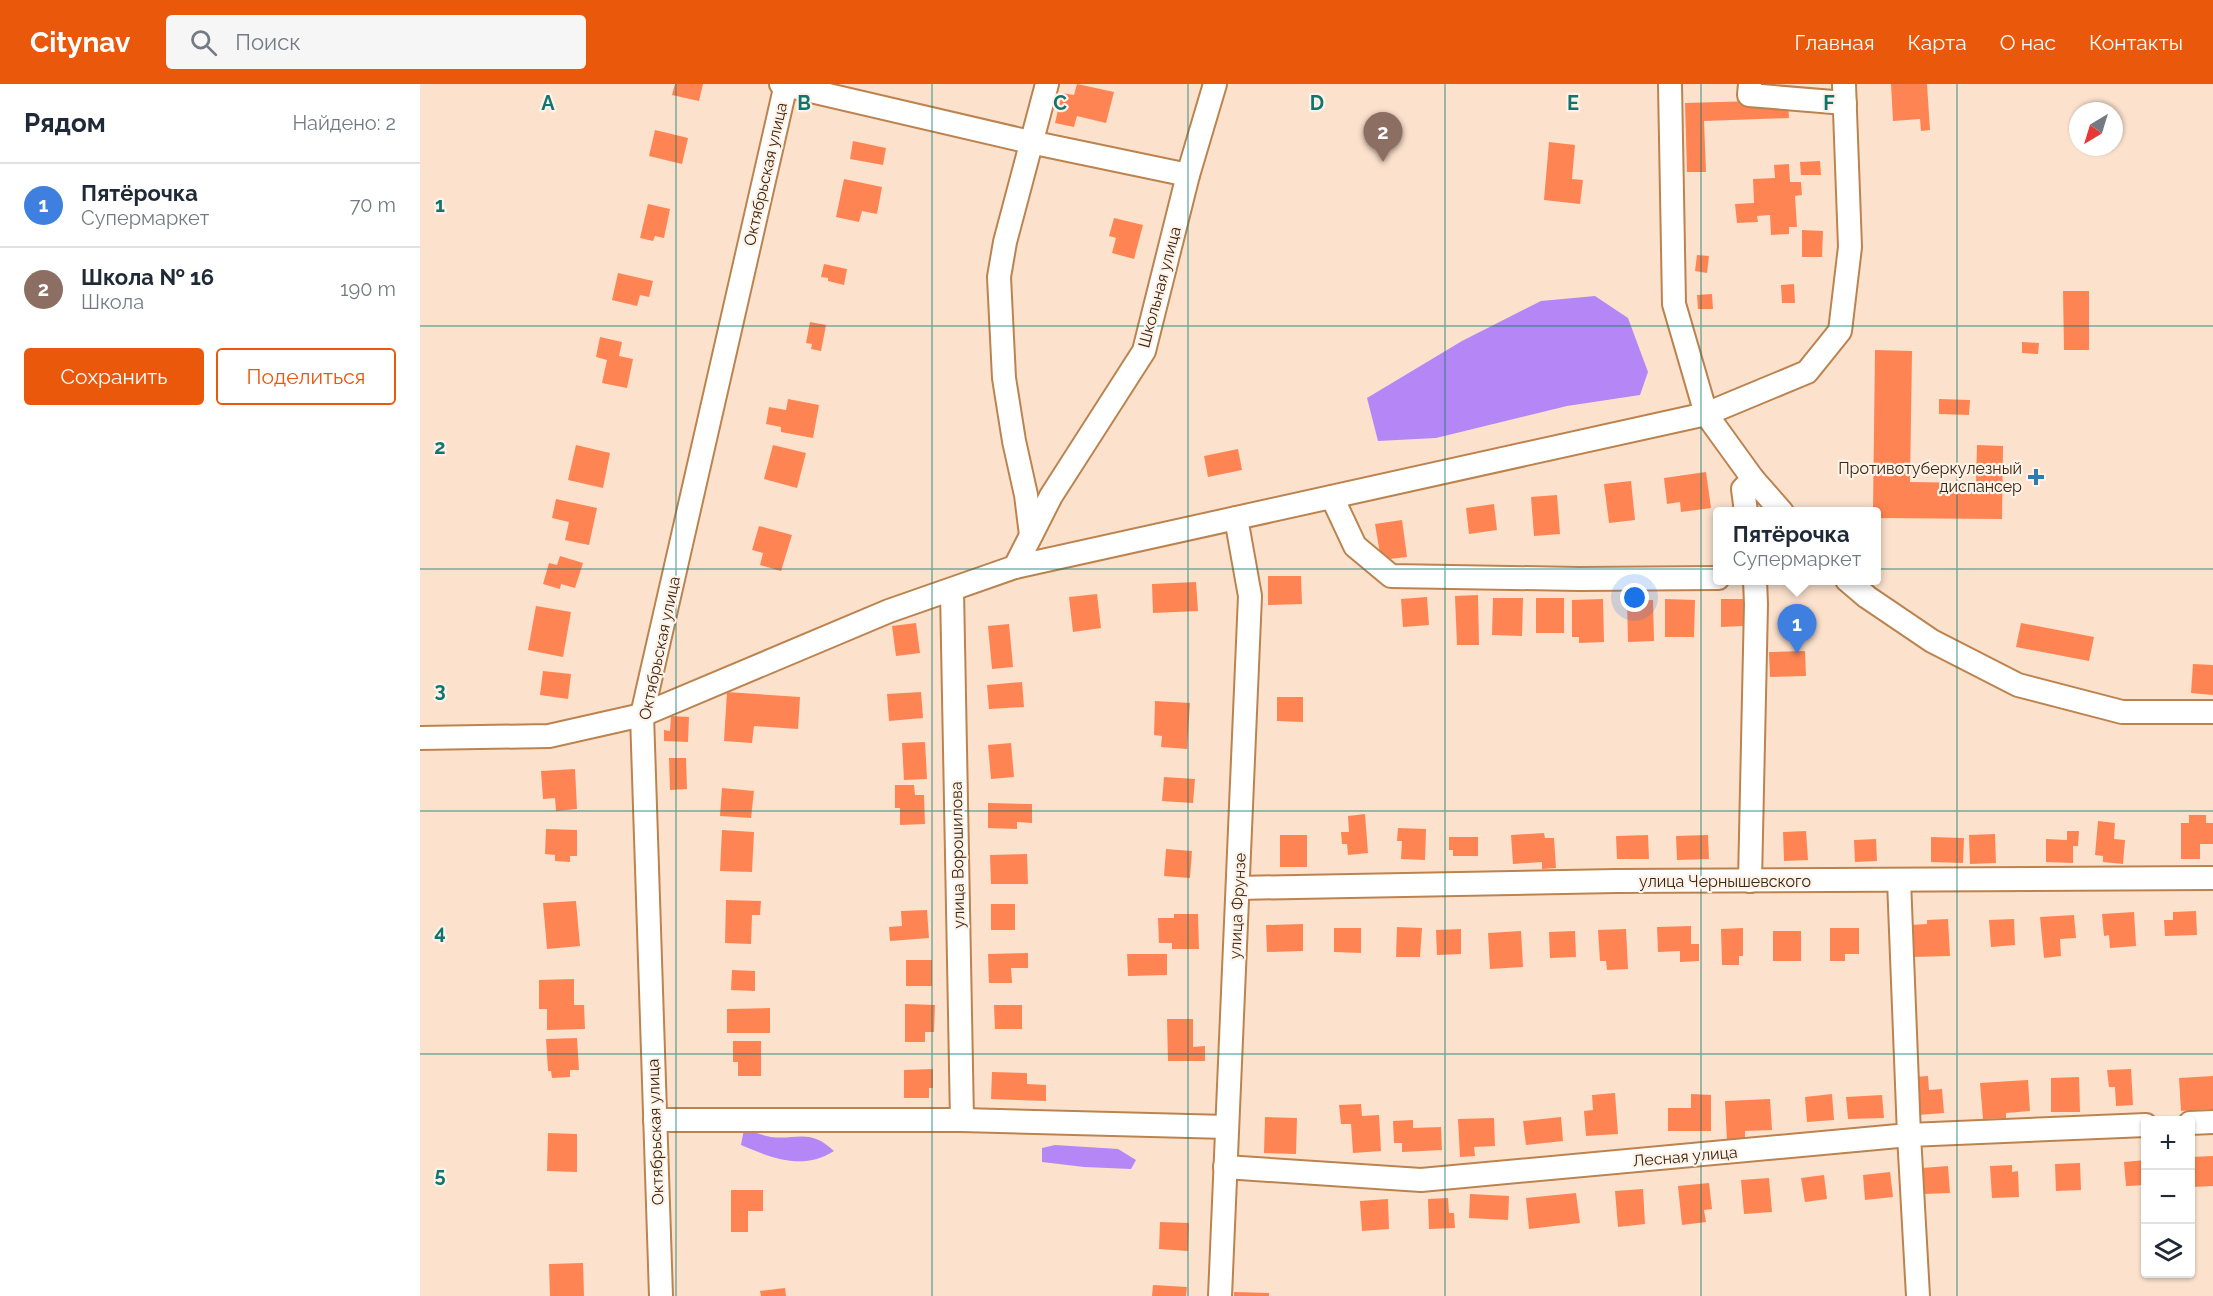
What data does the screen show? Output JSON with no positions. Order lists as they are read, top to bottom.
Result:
{
  "streets": {
    "street": [
      "Октябрьская улица",
      "Школьная улица",
      "улица Ворошилова",
      "улица Чернышевского",
      "улица Фрунзе",
      "Лесная улица"
    ]
  },
  "crossings": [
    ["улица Чернышевского", "улица Фрунзе"],
    ["улица Фрунзе", "Лесная улица"]
  ],
  "places": {
    "health": ["Противотуберкулезный диспансер"]
  },
  "north": "bottom left",
  "page": {
    "header": "Citynav",
    "search": "Поиск",
    "nav": [
      "Главная",
      "Карта",
      "О нас",
      "Контакты"
    ],
    "heading": ["Рядом", "Найдено: 2"],
    "pins": ["2", "1"],
    "list": [
      {
        "mark": "1",
        "name": "Пятёрочка",
        "note": "Супермаркет",
        "value": "70 m"
      },
      {
        "mark": "2",
        "name": "Школа № 16",
        "note": "Школа",
        "value": "190 m"
      }
    ],
    "buttons": ["Сохранить", "Поделиться"],
    "popup": ["Пятёрочка", "Супермаркет"],
    "map_buttons": ["+", "−"]
  },
  "grid": {
    "columns": [
      "A",
      "B",
      "C",
      "D",
      "E",
      "F"
    ],
    "rows": [
      "1",
      "2",
      "3",
      "4",
      "5"
    ]
  }
}
